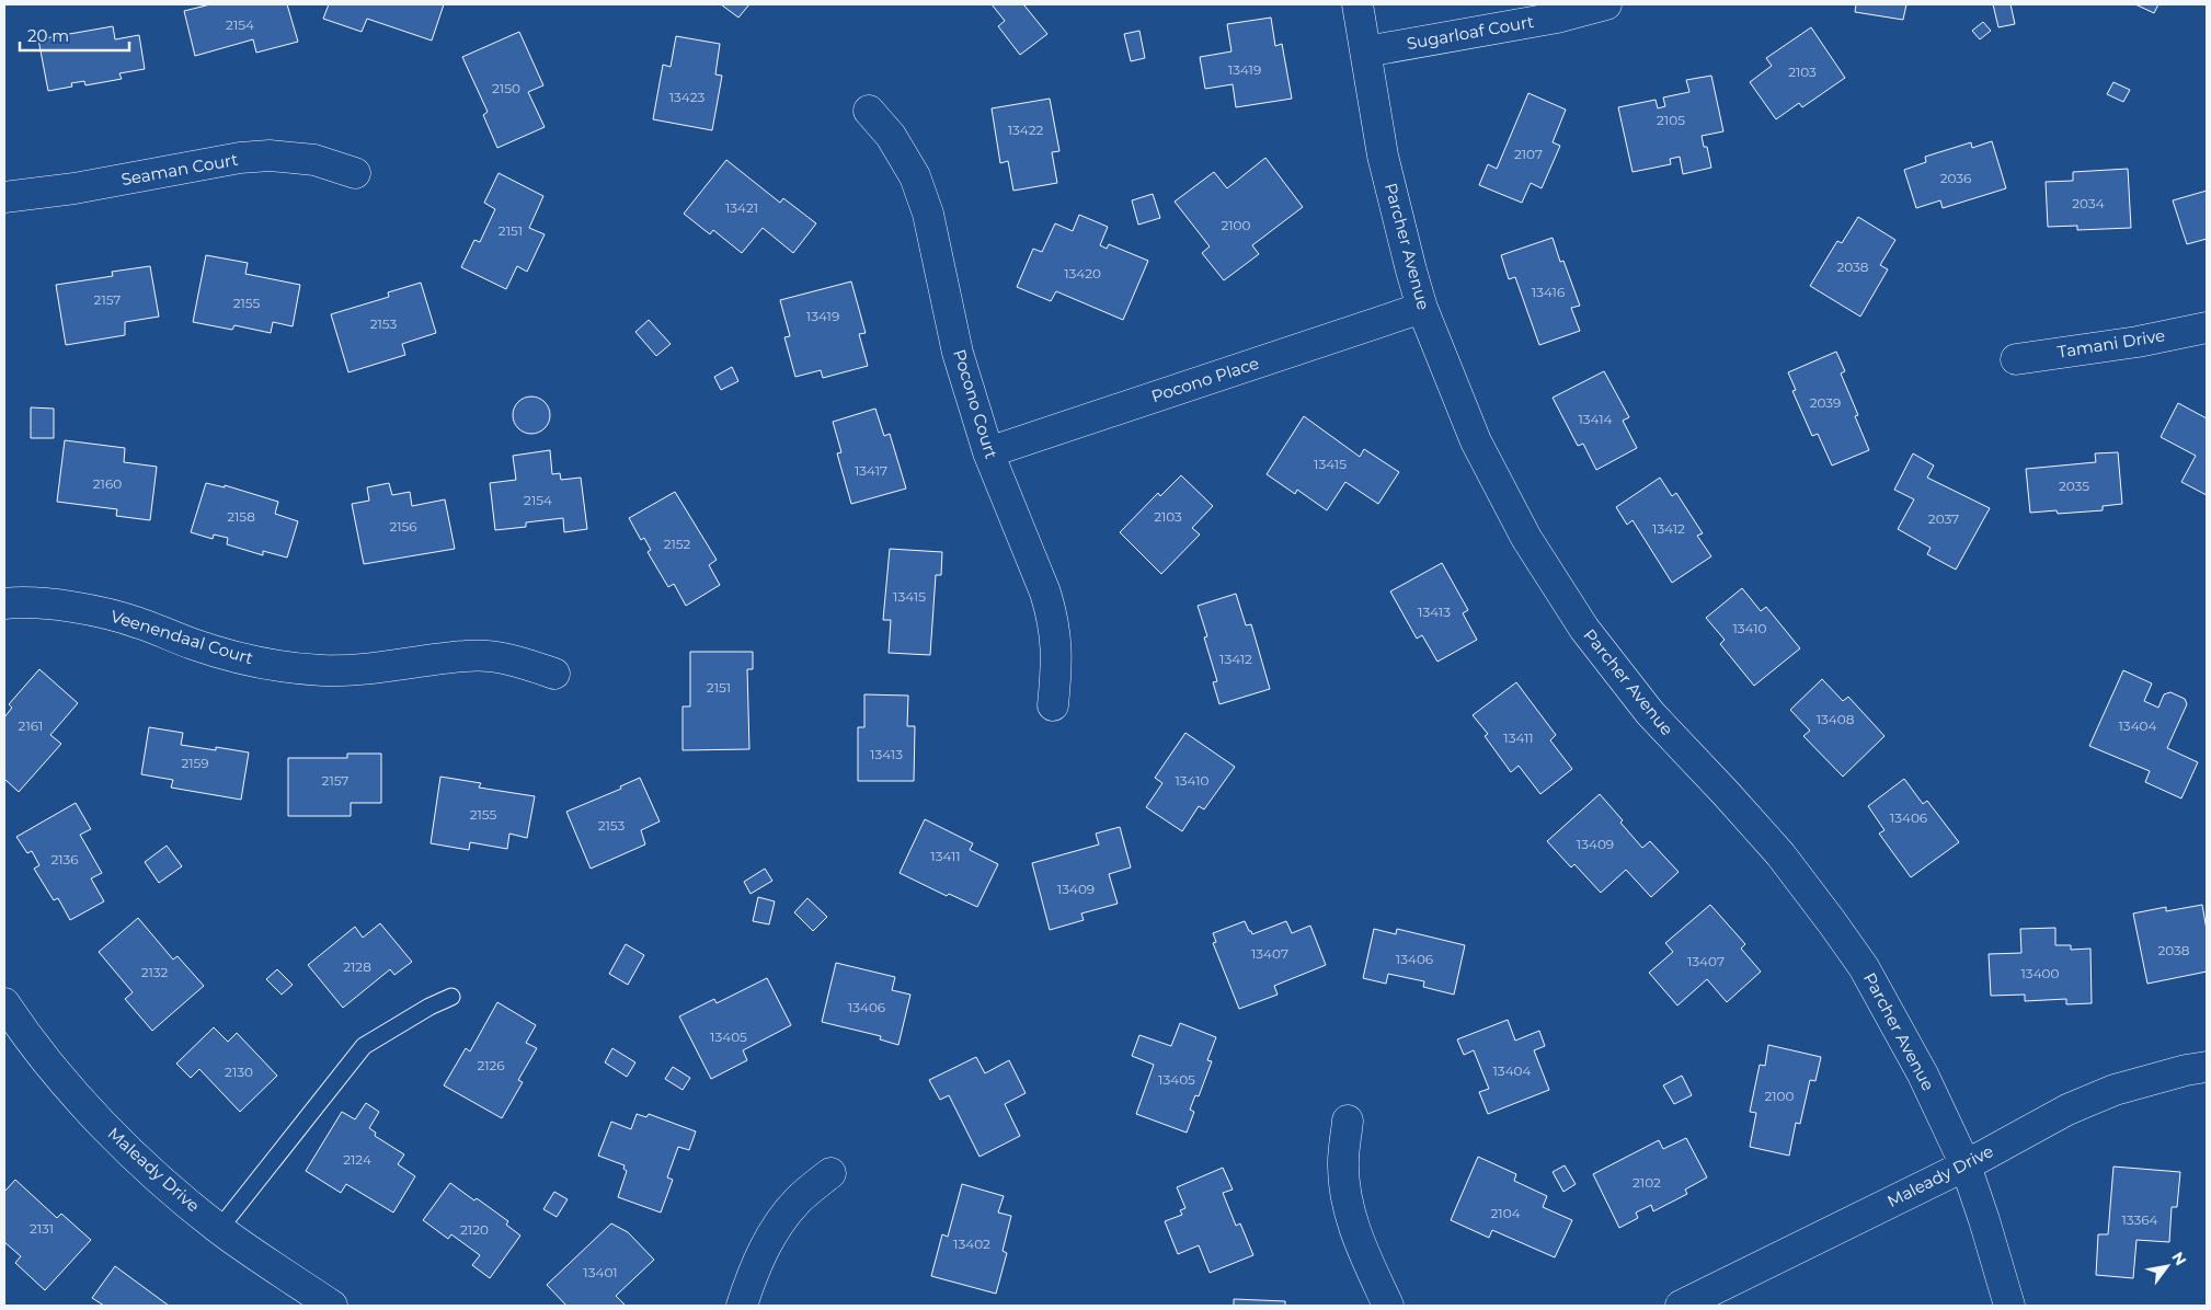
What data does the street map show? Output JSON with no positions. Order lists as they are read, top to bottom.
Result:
{
  "streets": {
    "street": [
      "Sugarloaf Court",
      "Seaman Court",
      "Parcher Avenue",
      "Tamani Drive",
      "Pocono Place",
      "Pocono Court",
      "Veenendaal Court",
      "Maleady Drive"
    ]
  },
  "crossings": [
    ["Sugarloaf Court", "Parcher Avenue"],
    ["Parcher Avenue", "Pocono Place"],
    ["Parcher Avenue", "Maleady Drive"],
    ["Pocono Place", "Pocono Court"]
  ],
  "house_numbers": [
    "2154",
    "13419",
    "2103",
    "2150",
    "13423",
    "2105",
    "13422",
    "2107",
    "2036",
    "2034",
    "13421",
    "2100",
    "2151",
    "2038",
    "13420",
    "13416",
    "2157",
    "2155",
    "13419",
    "2153",
    "2039",
    "13414",
    "13415",
    "13417",
    "2160",
    "2035",
    "2154",
    "2158",
    "2103",
    "2037",
    "2156",
    "13412",
    "2152",
    "13415",
    "13413",
    "13410",
    "13412",
    "2151",
    "13408",
    "2161",
    "13404",
    "13411",
    "13413",
    "2159",
    "2157",
    "13410",
    "2155",
    "13406",
    "2153",
    "13409",
    "13411",
    "2136",
    "13409",
    "2038",
    "13407",
    "13406",
    "13407",
    "2128",
    "2132",
    "13400",
    "13406",
    "13405",
    "2126",
    "13404",
    "2130",
    "13405",
    "2100",
    "2124",
    "2102",
    "2104",
    "13364",
    "2131",
    "2120",
    "13402",
    "13401"
  ],
  "scale_bar": "20 m",
  "north": "top right"
}
